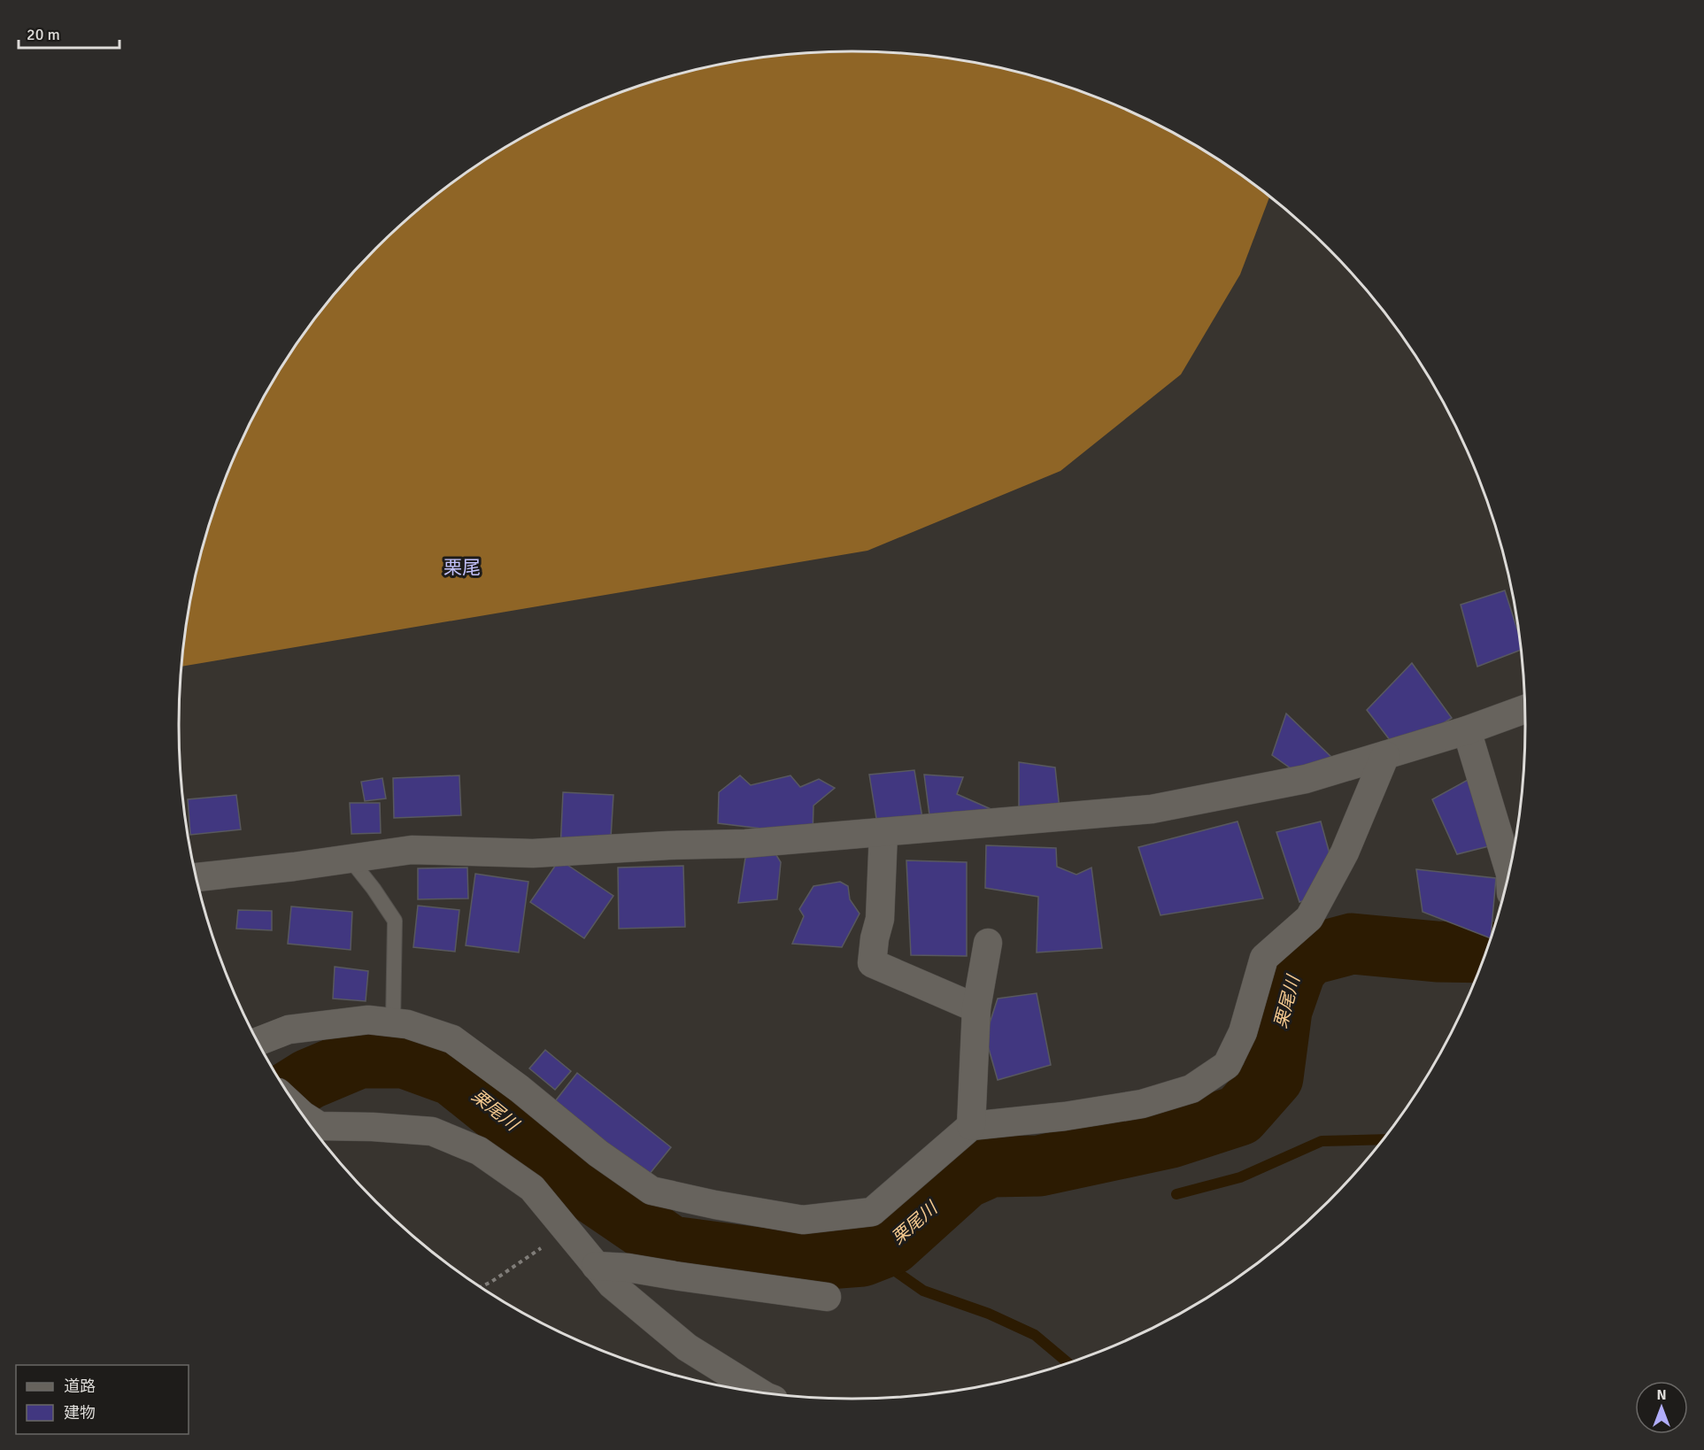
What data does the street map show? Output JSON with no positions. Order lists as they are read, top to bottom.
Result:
{
  "districts": ["栗尾"],
  "water": ["栗尾川"],
  "legend": ["道路", "建物"],
  "scale_bar": "20 m",
  "north": "top"
}
